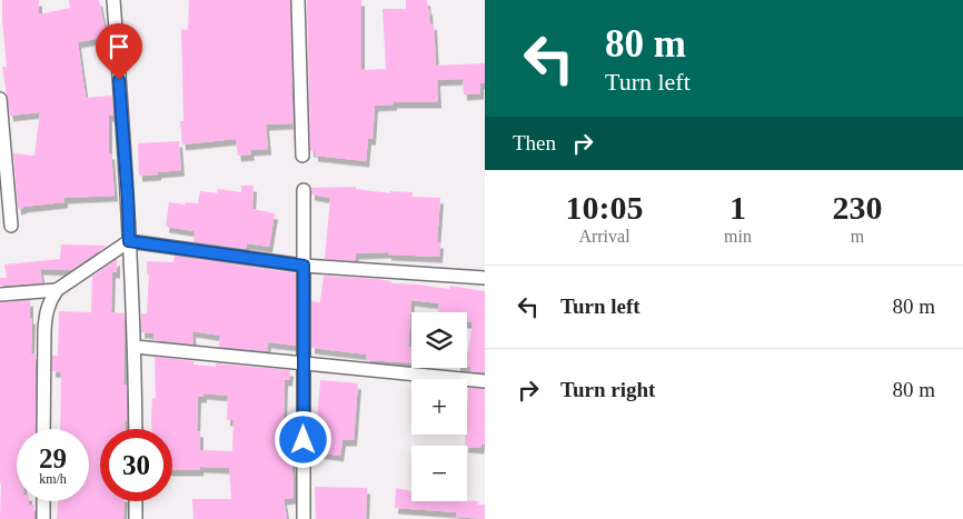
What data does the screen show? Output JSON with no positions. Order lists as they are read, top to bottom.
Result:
{
  "page": {
    "turn": ["80 m", "Turn left"],
    "then": "Then",
    "eta": [
      "10:05",
      "Arrival",
      "1",
      "min",
      "230",
      "m"
    ],
    "list": [
      {
        "name": "Turn left",
        "value": "80 m"
      },
      {
        "name": "Turn right",
        "value": "80 m"
      }
    ],
    "map_buttons": ["+", "−"],
    "speed": "29 km/h",
    "limit": "30"
  }
}
